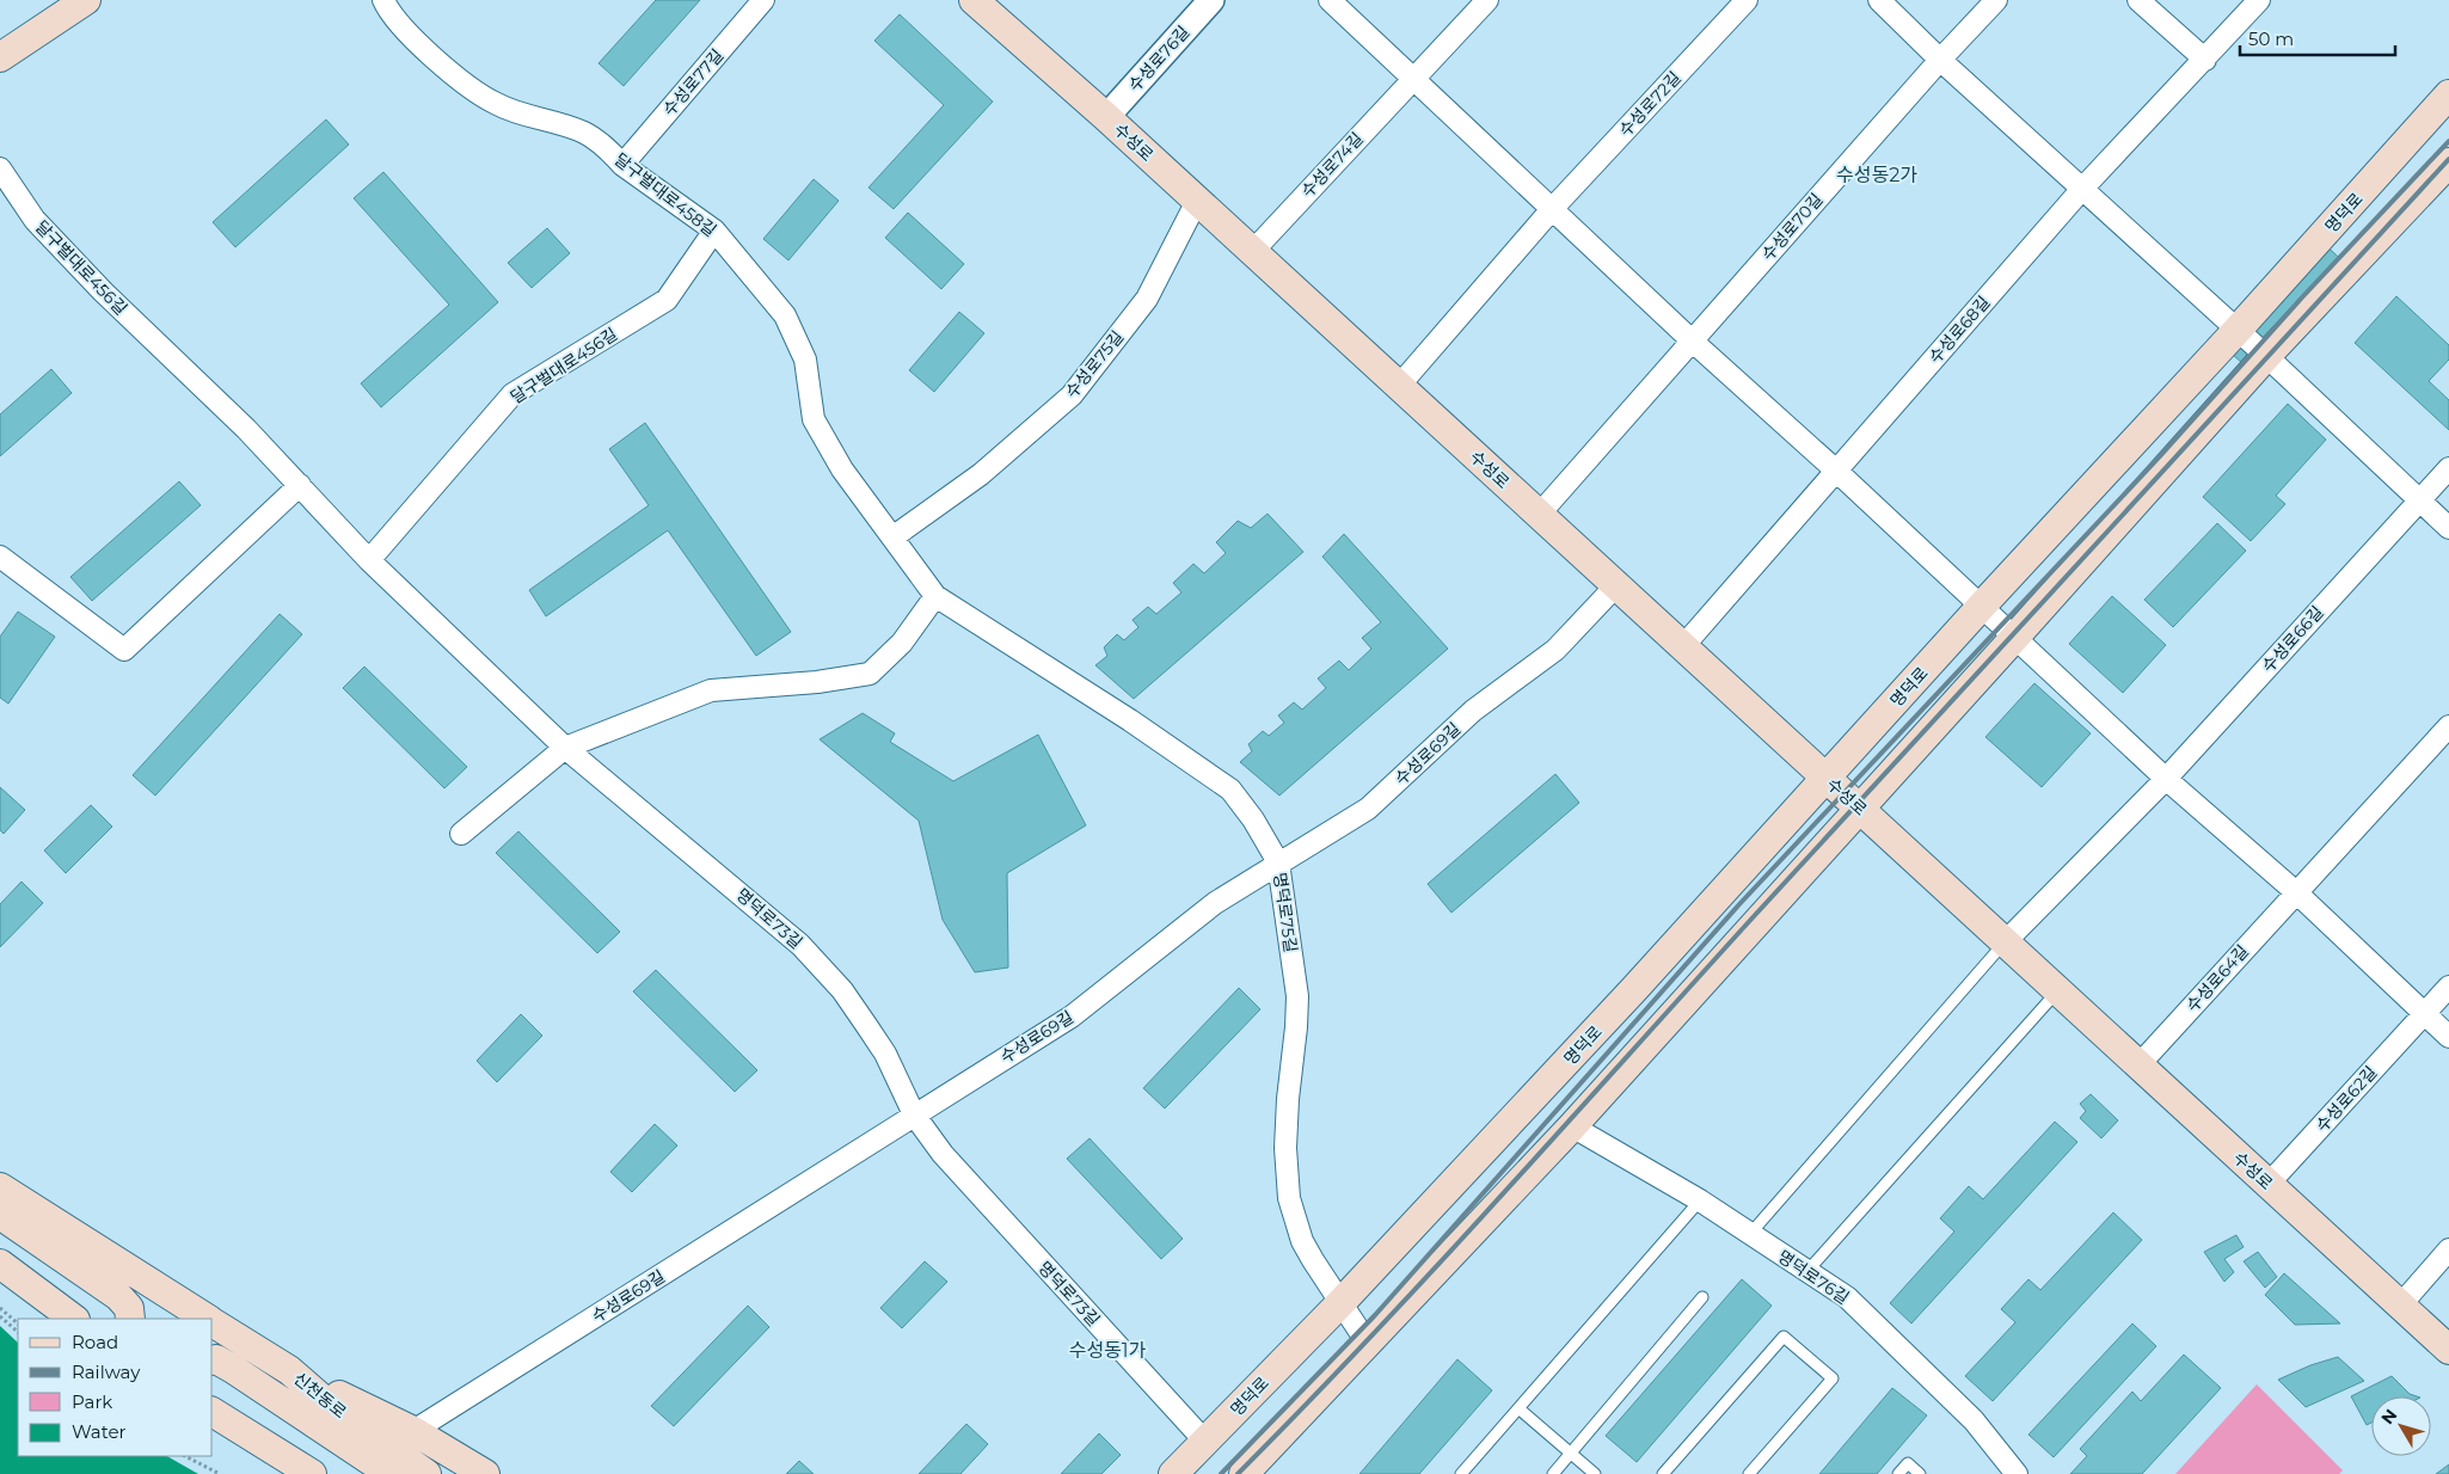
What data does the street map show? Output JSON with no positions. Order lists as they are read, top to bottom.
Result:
{
  "streets": {
    "main road": ["수성로", "명덕로", "신천동로"],
    "street": [
      "수성로76길",
      "수성로77길",
      "수성로72길",
      "수성로74길",
      "달구벌대로458길",
      "수성로70길",
      "달구벌대로456길",
      "수성로68길",
      "수성로75길",
      "수성로66길",
      "수성로69길",
      "명덕로75길",
      "명덕로73길",
      "수성로64길",
      "수성로62길",
      "명덕로76길"
    ]
  },
  "crossings": [
    ["수성로76길", "수성로"],
    ["수성로77길", "달구벌대로458길"],
    ["수성로72길", "수성로"],
    ["수성로", "수성로74길"],
    ["수성로", "명덕로"],
    ["수성로", "수성로70길"],
    ["수성로", "수성로68길"],
    ["수성로", "수성로75길"],
    ["수성로", "수성로66길"],
    ["수성로", "수성로69길"],
    ["수성로", "수성로64길"],
    ["수성로", "수성로62길"],
    ["달구벌대로458길", "달구벌대로456길"],
    ["달구벌대로458길", "수성로75길"],
    ["달구벌대로458길", "명덕로75길"],
    ["명덕로", "명덕로75길"],
    ["명덕로", "명덕로73길"],
    ["달구벌대로456길", "명덕로73길"],
    ["수성로69길", "명덕로75길"],
    ["수성로69길", "명덕로73길"]
  ],
  "districts": ["수성동2가", "수성동1가"],
  "legend": [
    "Road",
    "Railway",
    "Park",
    "Water"
  ],
  "scale_bar": "50 m",
  "north": "top left"
}
